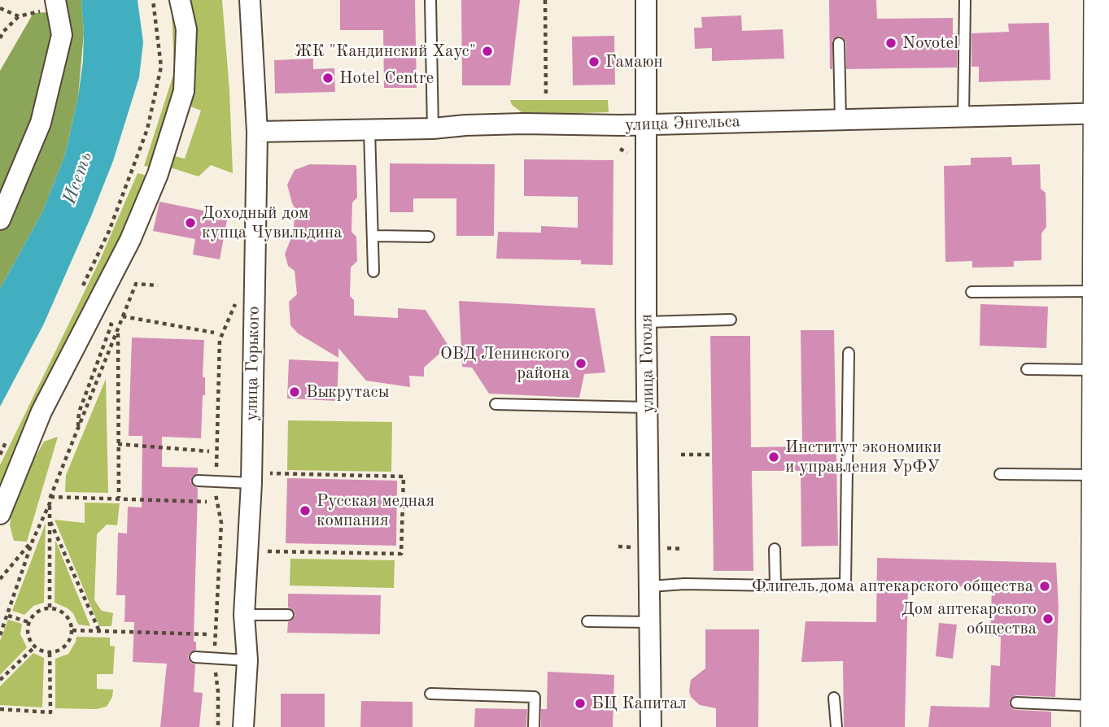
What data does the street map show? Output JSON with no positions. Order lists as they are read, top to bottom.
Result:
{
  "streets": {
    "street": ["улица Энгельса", "улица Горького", "улица Гоголя"]
  },
  "crossings": [
    ["улица Энгельса", "улица Горького"],
    ["улица Энгельса", "улица Гоголя"]
  ],
  "water": ["Исеть"],
  "places": [
    "Novotel",
    "ЖК \"Кандинский Хаус\"",
    "Гамаюн",
    "Hotel Centre",
    "Доходный дом купца Чувильдина",
    "ОВД Ленинского района",
    "Выкрутасы",
    "Институт экономики и управления УрФУ",
    "Русская медная компания",
    "Флигель дома аптекарского общества",
    "Дом аптекарского общества",
    "БЦ Капитал"
  ]
}
